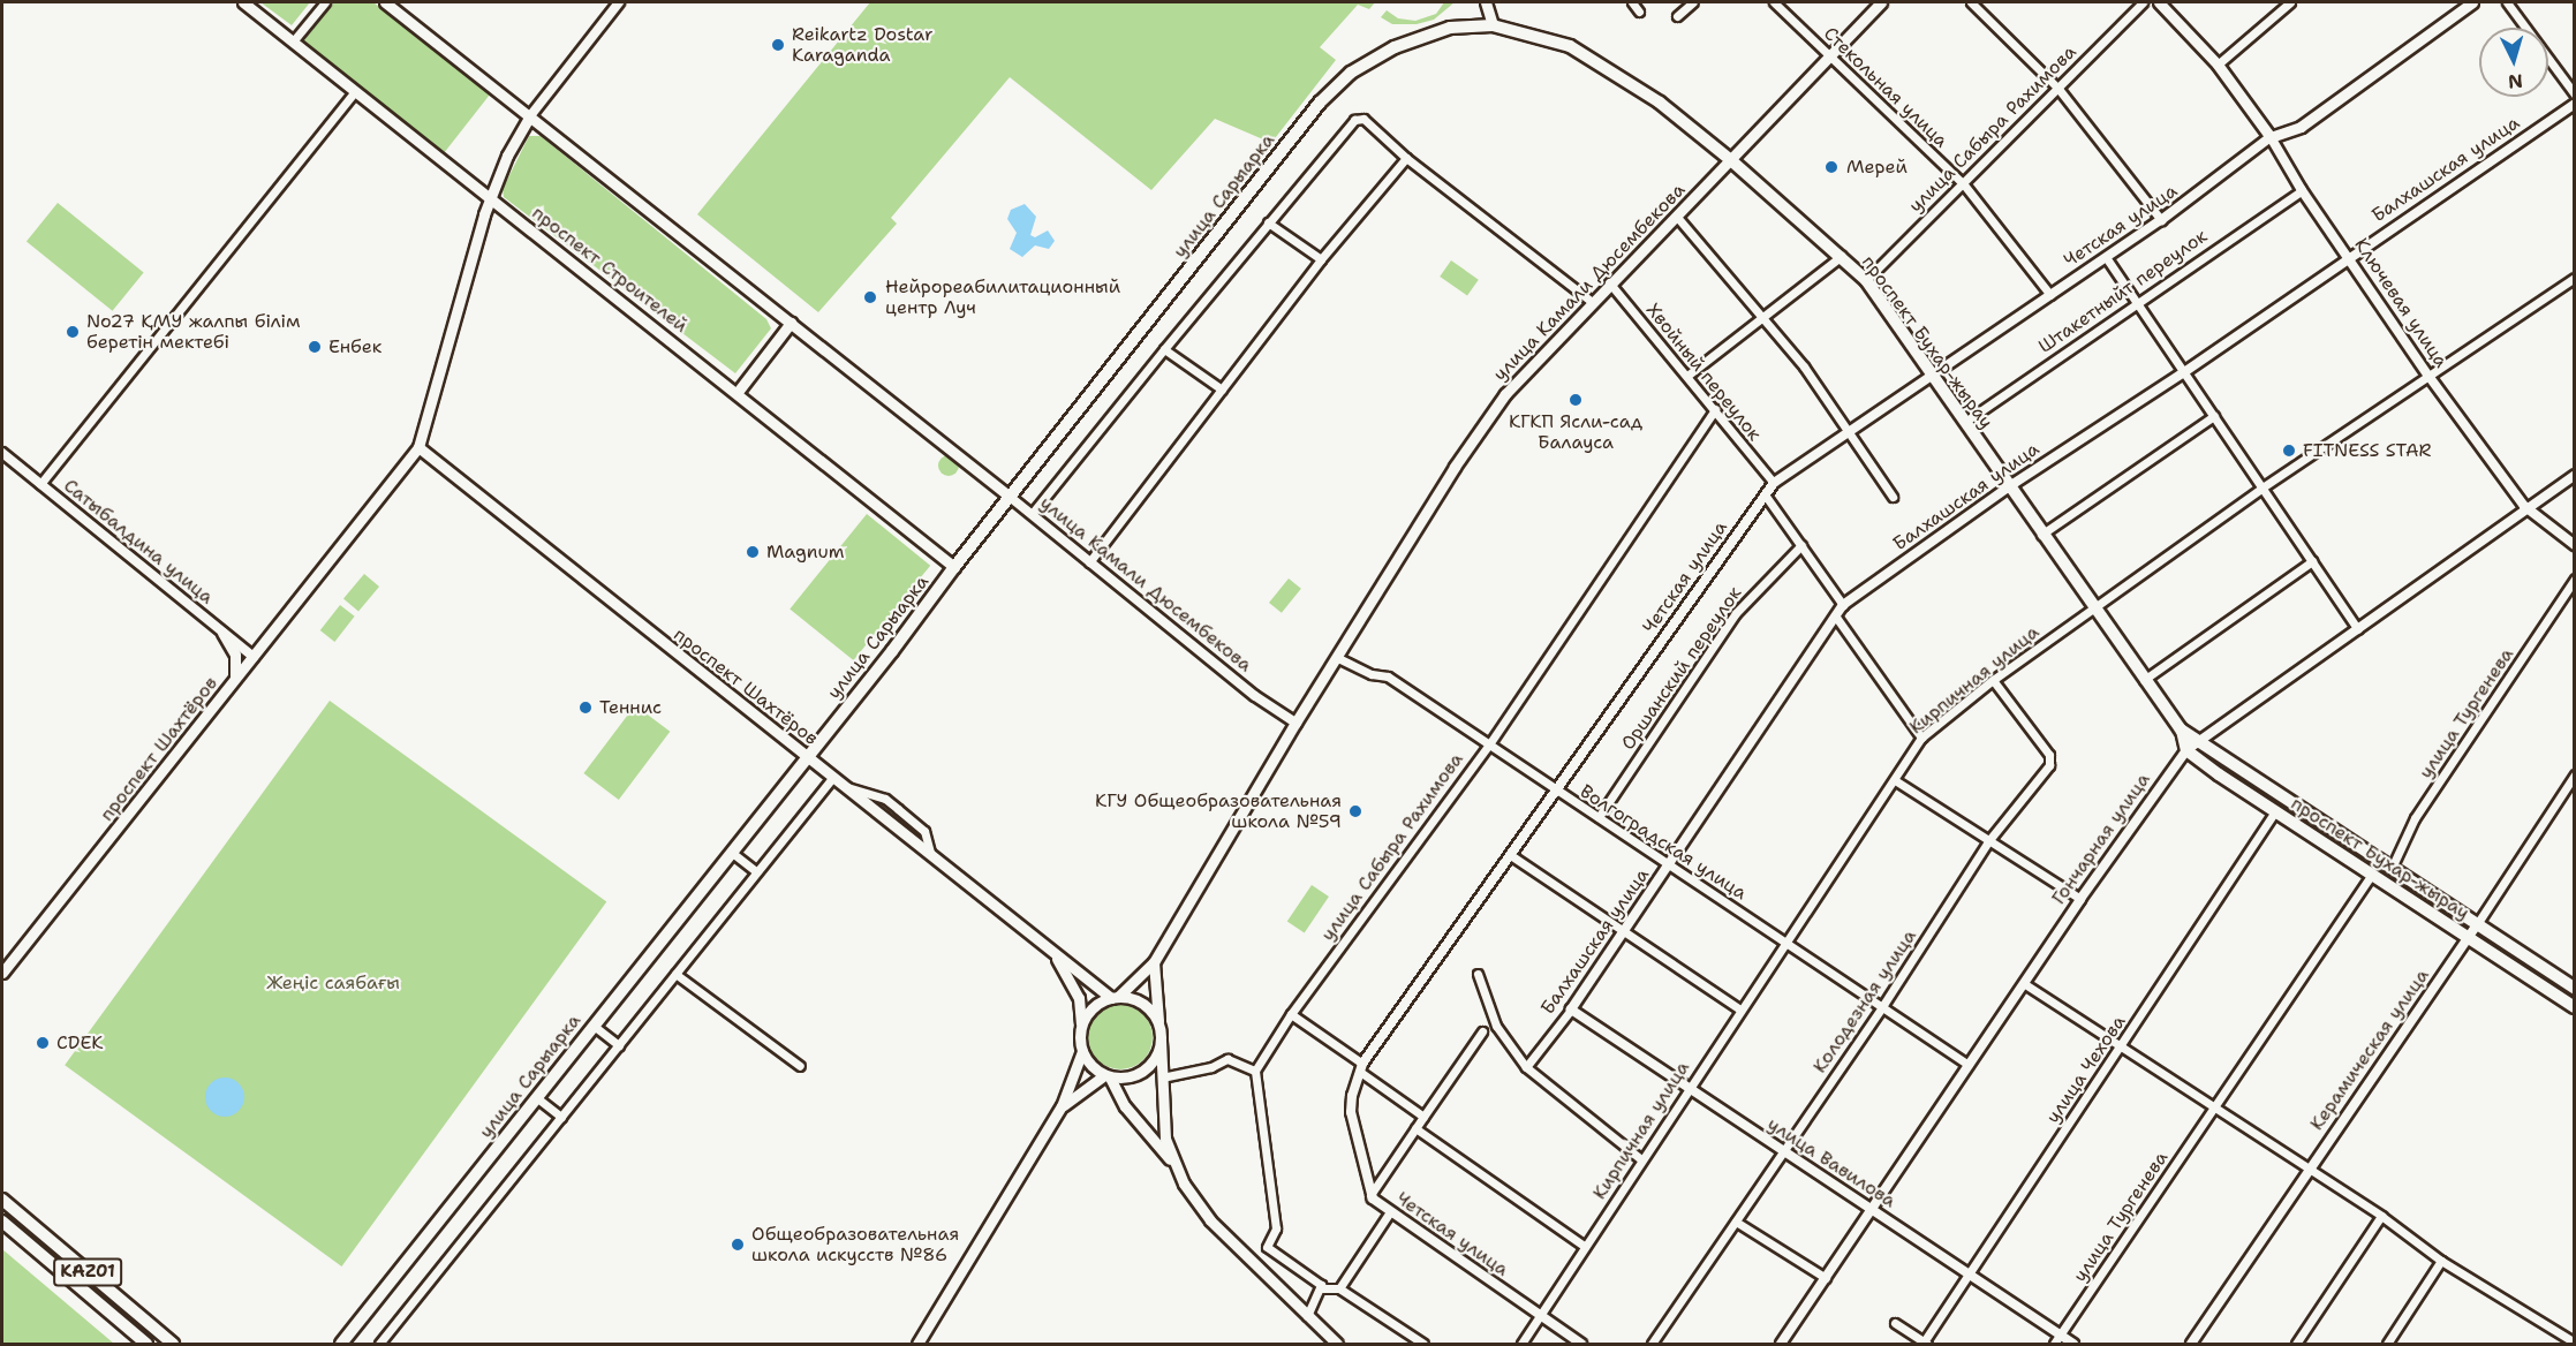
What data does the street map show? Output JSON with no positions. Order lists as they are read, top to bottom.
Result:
{
  "streets": {
    "main road": [
      "улица Сарыарка",
      "Четская улица",
      "проспект Строителей",
      "улица Камали Дюсембекова",
      "Ключевая улица",
      "проспект Бухар-жырау",
      "проспект Шахтёров",
      "KАZ01"
    ],
    "street": [
      "Стекольная улица",
      "улица Сабыра Рахимова",
      "Балхашская улица",
      "Штакетныйт переулок",
      "Хвойный переулок",
      "Сатыбалдина улица",
      "Оршанский переулок",
      "Кирпичная улица",
      "улица Тургенева",
      "Гончарная улица",
      "Волгоградская улица",
      "Колодезная улица",
      "Керамическая улица",
      "улица Чехова",
      "улица Вавилова"
    ]
  },
  "crossings": [
    ["Стекольная улица", "улица Сабыра Рахимова"],
    ["Стекольная улица", "Четская улица"],
    ["Стекольная улица", "улица Камали Дюсембекова"],
    ["улица Сабыра Рахимова", "проспект Бухар-жырау"],
    ["улица Сабыра Рахимова", "Хвойный переулок"],
    ["улица Сабыра Рахимова", "Волгоградская улица"],
    ["Балхашская улица", "Ключевая улица"],
    ["Балхашская улица", "проспект Бухар-жырау"],
    ["Балхашская улица", "Волгоградская улица"],
    ["Балхашская улица", "улица Вавилова"],
    ["улица Сарыарка", "проспект Строителей"],
    ["улица Сарыарка", "улица Камали Дюсембекова"],
    ["улица Сарыарка", "проспект Бухар-жырау"],
    ["улица Сарыарка", "проспект Шахтёров"],
    ["Четская улица", "Ключевая улица"],
    ["Четская улица", "проспект Бухар-жырау"],
    ["Четская улица", "Хвойный переулок"],
    ["Четская улица", "Кирпичная улица"],
    ["Четская улица", "Волгоградская улица"],
    ["проспект Строителей", "проспект Шахтёров"],
    ["улица Камали Дюсембекова", "проспект Бухар-жырау"],
    ["улица Камали Дюсембекова", "Хвойный переулок"],
    ["улица Камали Дюсембекова", "проспект Шахтёров"],
    ["улица Камали Дюсембекова", "Волгоградская улица"],
    ["Штакетныйт переулок", "Ключевая улица"],
    ["Штакетныйт переулок", "проспект Бухар-жырау"],
    ["Ключевая улица", "Кирпичная улица"],
    ["Ключевая улица", "Гончарная улица"],
    ["проспект Бухар-жырау", "Кирпичная улица"],
    ["проспект Бухар-жырау", "улица Тургенева"],
    ["проспект Бухар-жырау", "Гончарная улица"],
    ["проспект Бухар-жырау", "Керамическая улица"],
    ["проспект Бухар-жырау", "улица Чехова"],
    ["Сатыбалдина улица", "проспект Шахтёров"],
    ["Оршанский переулок", "Волгоградская улица"],
    ["Кирпичная улица", "Волгоградская улица"],
    ["Кирпичная улица", "Колодезная улица"],
    ["Кирпичная улица", "улица Вавилова"],
    ["улица Тургенева", "улица Вавилова"],
    ["Гончарная улица", "Волгоградская улица"],
    ["Гончарная улица", "улица Вавилова"],
    ["Волгоградская улица", "Колодезная улица"],
    ["Колодезная улица", "улица Вавилова"],
    ["улица Чехова", "улица Вавилова"]
  ],
  "parks": ["Жеңіс саябағы"],
  "places": [
    "Reikartz Dostar Karaganda",
    "Мерей",
    "Нейрореабилитационный центр Луч",
    "No27 ҚМУ жалпы білім беретін мектебі",
    "Енбек",
    "КГКП Ясли-сад Балауса",
    "FITNESS STAR",
    "Magnum",
    "Теннис",
    "КГУ Общеобразовательная школа №59",
    "CDEK",
    "Общеобразовательная школа искусств №86"
  ],
  "north": "bottom"
}
